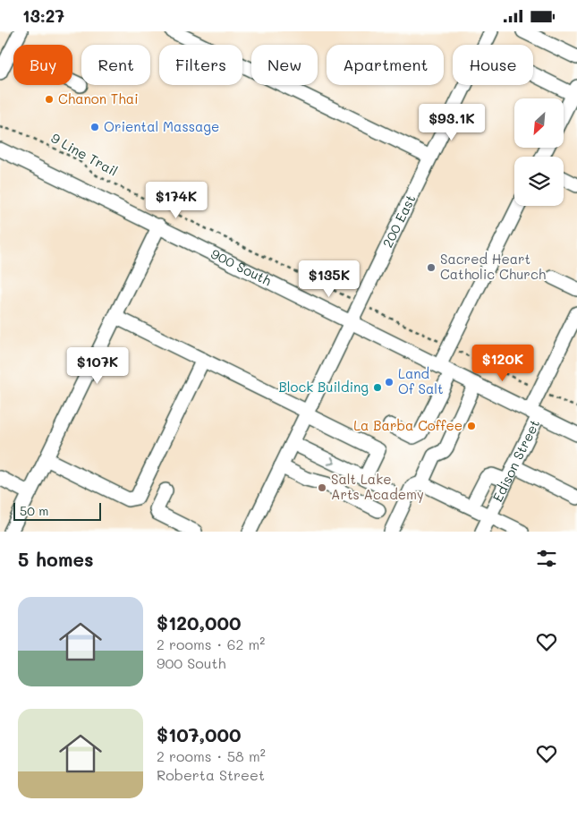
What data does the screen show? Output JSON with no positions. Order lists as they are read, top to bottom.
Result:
{
  "streets": {
    "street": ["200 East", "900 South", "Edison Street"],
    "path": ["9 Line Trail"]
  },
  "crossings": [
    ["200 East", "900 South"],
    ["900 South", "Edison Street"]
  ],
  "places": [
    "Chanon Thai",
    "Oriental Massage",
    "Sacred Heart Catholic Church",
    "Land Of Salt",
    "Block Building",
    "La Barba Coffee",
    "Salt Lake Arts Academy"
  ],
  "scale_bar": "50 m",
  "north": "bottom left",
  "page": {
    "status": "13:27",
    "chip": [
      "Buy",
      "Rent",
      "Filters",
      "New",
      "Apartment",
      "House"
    ],
    "price": [
      "$93.1K",
      "$174K",
      "$135K",
      "$120K",
      "$107K"
    ],
    "scale": "50 m",
    "heading": "5 homes",
    "list": [
      {
        "name": "$120,000",
        "note": "2 rooms · 62 m² · 900 South"
      },
      {
        "name": "$107,000",
        "note": "2 rooms · 58 m² · Roberta Street"
      }
    ]
  }
}
